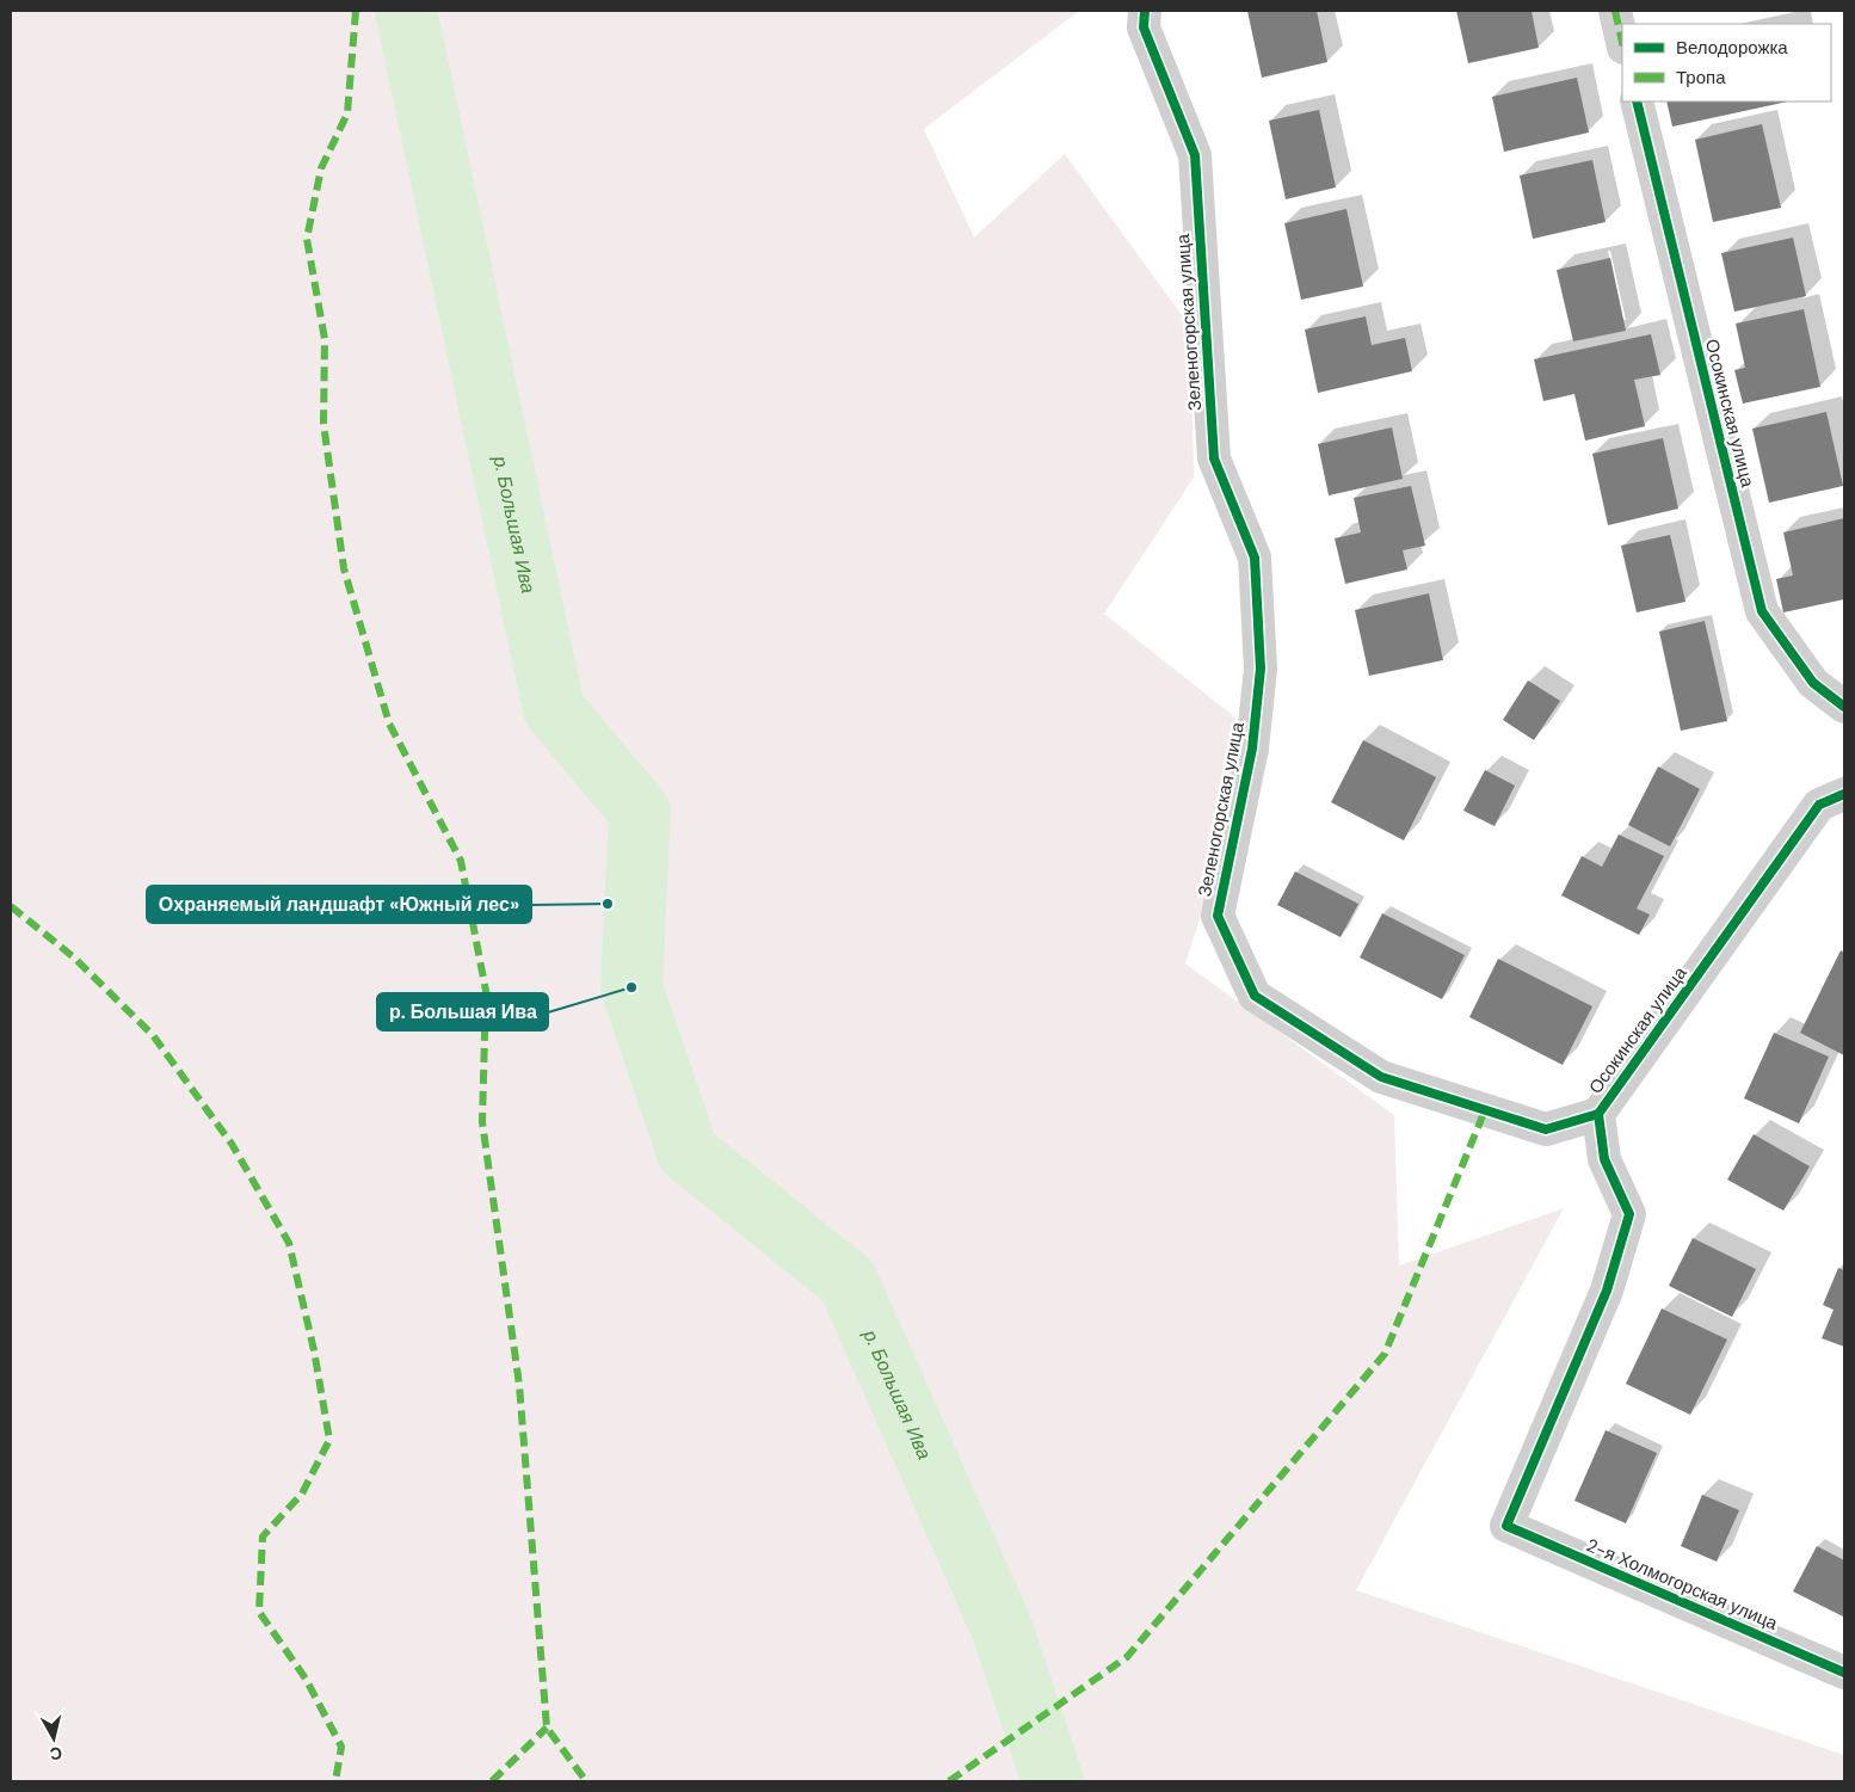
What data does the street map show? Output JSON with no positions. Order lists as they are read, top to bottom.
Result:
{
  "streets": {
    "street": ["Зеленогорская улица", "Осокинская улица", "2-я Холмогорская улица"]
  },
  "crossings": [
    ["Зеленогорская улица", "Осокинская улица"],
    ["Осокинская улица", "2-я Холмогорская улица"]
  ],
  "water": ["р. Большая Ива"],
  "places": ["Охраняемый ландшафт «Южный лес»", "р. Большая Ива"],
  "legend": ["Велодорожка", "Тропа"],
  "north": "bottom"
}
